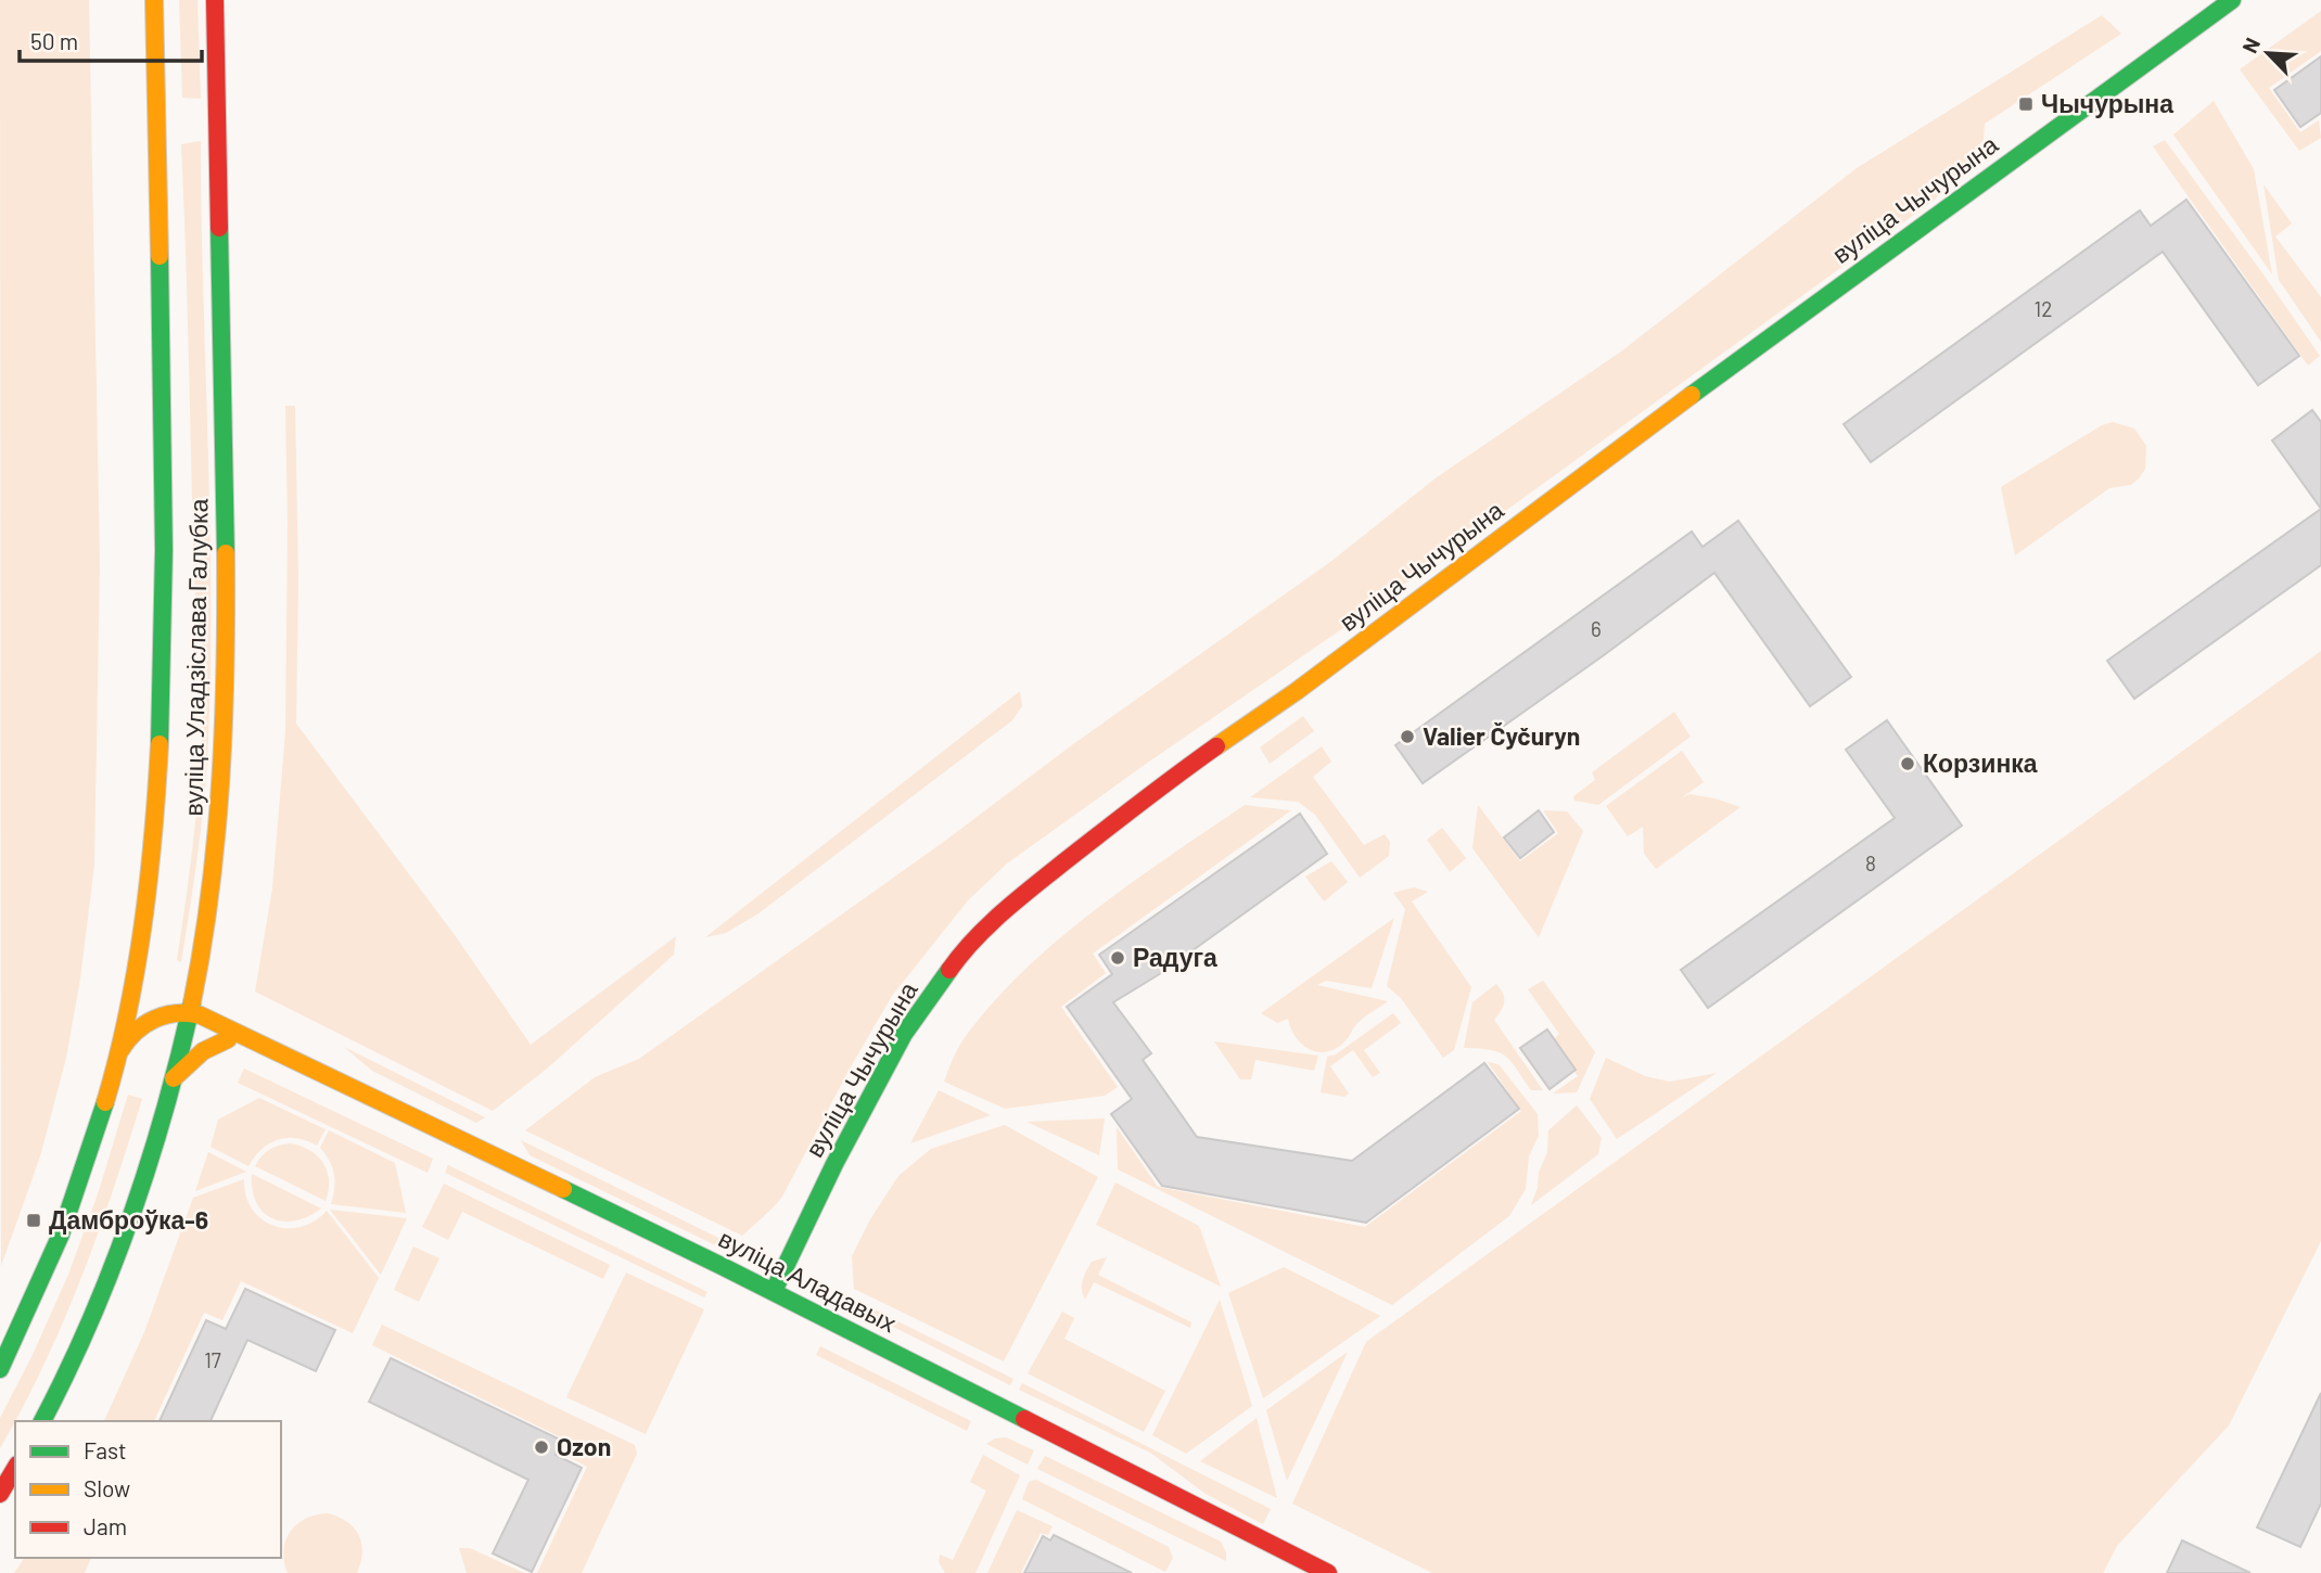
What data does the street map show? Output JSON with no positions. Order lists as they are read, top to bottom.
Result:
{
  "streets": {
    "main road": ["вуліца Чычурына", "вуліца Уладзіслава Галубка", "вуліца Аладавых"]
  },
  "crossings": [
    ["вуліца Чычурына", "вуліца Аладавых"],
    ["вуліца Уладзіслава Галубка", "вуліца Аладавых"]
  ],
  "places": {
    "transit": ["Чычурына", "Дамброўка-6"],
    "other": [
      "Valier Čyčuryn",
      "Корзинка",
      "Радуга",
      "Ozon"
    ]
  },
  "house_numbers": [
    "12",
    "6",
    "8",
    "17"
  ],
  "legend": ["Fast", "Slow", "Jam"],
  "scale_bar": "50 m",
  "north": "top left"
}
